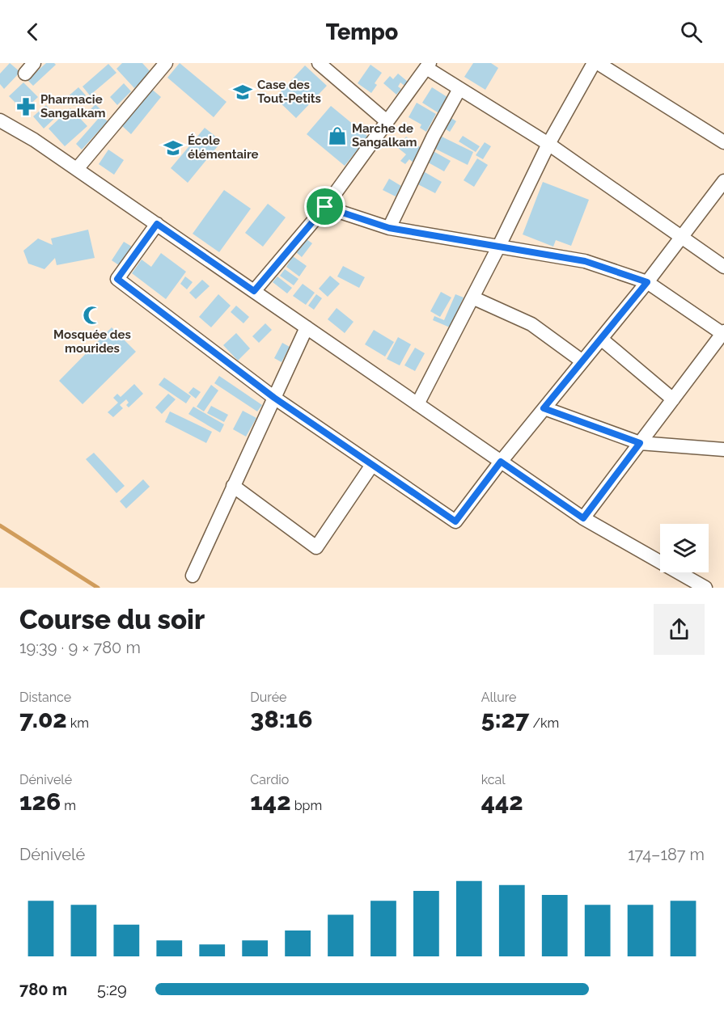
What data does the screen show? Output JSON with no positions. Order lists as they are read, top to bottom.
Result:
{
  "places": {
    "school or university": ["Case des Tout-Petits", "École élémentaire"],
    "pharmacy": ["Pharmacie Sangalkam"],
    "shop": ["Marche de Sangalkam"],
    "mosque": ["Mosquée des mourides"]
  },
  "page": {
    "header": "Tempo",
    "heading": ["Course du soir", "19:39 · 9 × 780 m"],
    "stats": [
      ["Distance", "7.02 km"],
      ["Durée", "38:16"],
      ["Allure", "5:27 /km"],
      ["Dénivelé", "126 m"],
      ["Cardio", "142 bpm"],
      ["kcal", "442"]
    ],
    "chart": ["Dénivelé", "174–187 m"],
    "list": [
      {
        "name": "780 m",
        "note": "5:29"
      }
    ]
  }
}
